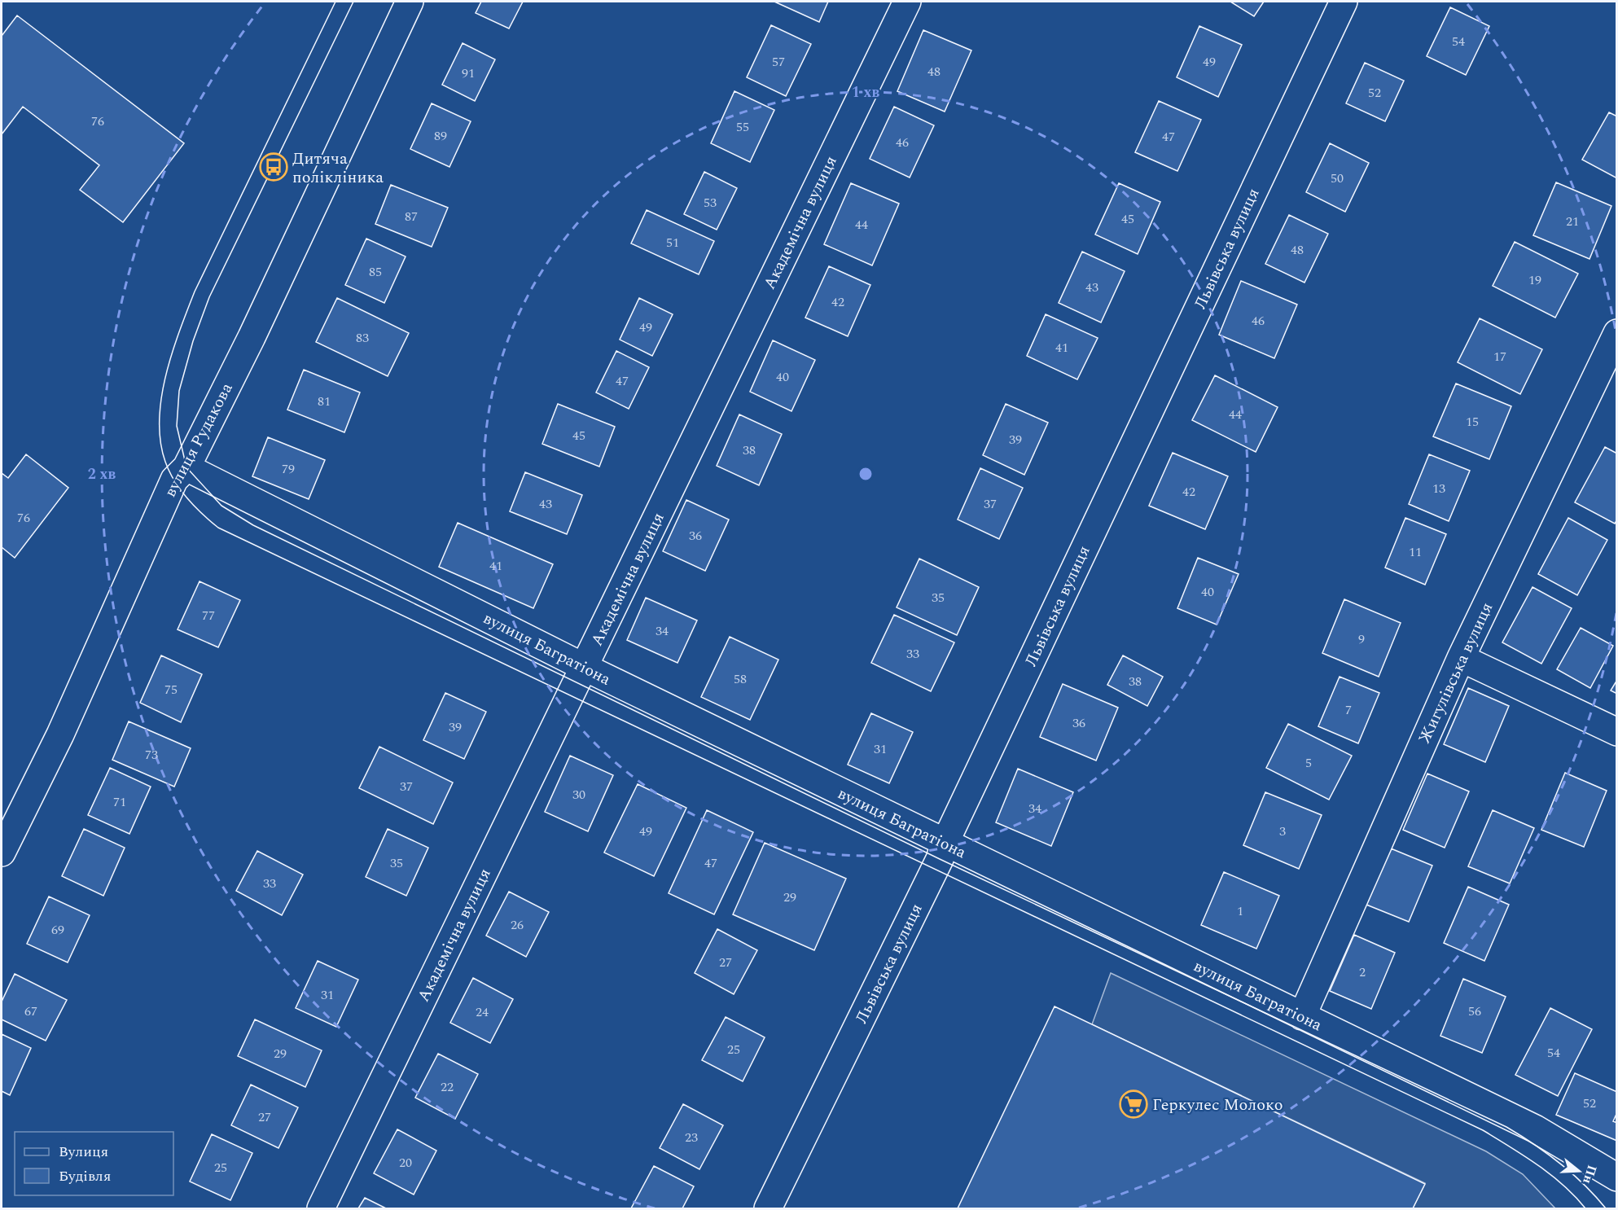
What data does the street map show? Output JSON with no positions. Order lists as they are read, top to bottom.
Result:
{
  "streets": {
    "street": [
      "Академічна вулиця",
      "Львівська вулиця",
      "вулиця Рудакова",
      "вулиця Багратіона",
      "Жигулівська вулиця"
    ]
  },
  "crossings": [
    ["Академічна вулиця", "вулиця Багратіона"],
    ["Львівська вулиця", "вулиця Багратіона"],
    ["вулиця Рудакова", "вулиця Багратіона"],
    ["вулиця Багратіона", "Жигулівська вулиця"]
  ],
  "places": {
    "bus stop": ["Дитяча полікліника"],
    "supermarket": ["Геркулес Молоко"]
  },
  "house_numbers": [
    "54",
    "57",
    "49",
    "48",
    "91",
    "52",
    "76",
    "55",
    "89",
    "47",
    "46",
    "50",
    "53",
    "87",
    "45",
    "21",
    "44",
    "51",
    "48",
    "85",
    "19",
    "43",
    "42",
    "46",
    "49",
    "83",
    "41",
    "17",
    "40",
    "47",
    "81",
    "44",
    "15",
    "45",
    "39",
    "38",
    "79",
    "13",
    "42",
    "43",
    "37",
    "76",
    "36",
    "11",
    "41",
    "40",
    "35",
    "77",
    "34",
    "9",
    "33",
    "58",
    "38",
    "75",
    "7",
    "36",
    "39",
    "31",
    "73",
    "5",
    "37",
    "30",
    "71",
    "34",
    "49",
    "3",
    "35",
    "47",
    "33",
    "29",
    "1",
    "26",
    "69",
    "27",
    "2",
    "31",
    "67",
    "56",
    "24",
    "25",
    "54",
    "29",
    "22",
    "52",
    "27",
    "23",
    "20",
    "25"
  ],
  "legend": ["Вулиця", "Будівля"],
  "north": "right",
  "rings": ["1 хв", "2 хв"]
}
